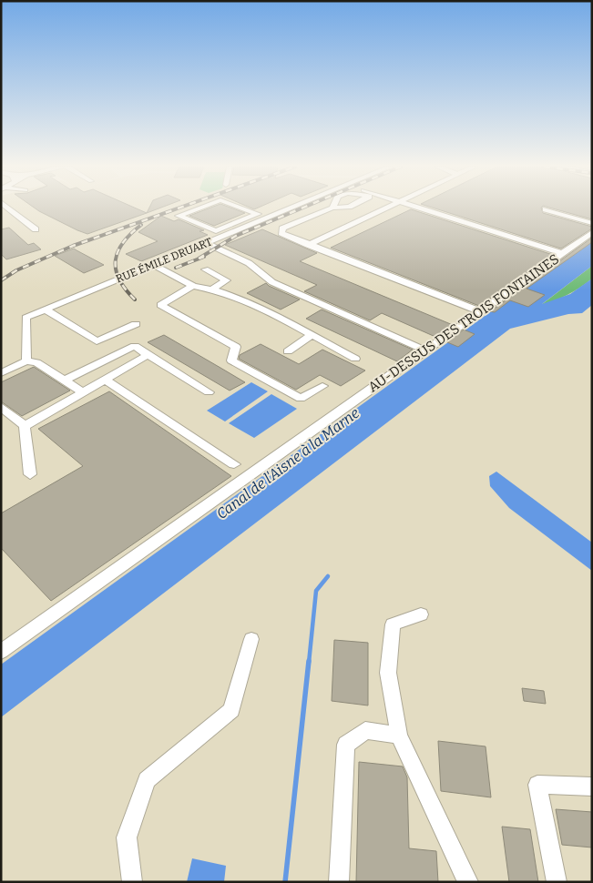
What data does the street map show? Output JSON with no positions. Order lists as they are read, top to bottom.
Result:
{
  "streets": {
    "street": ["RUE ÉMILE DRUART", "AU-DESSUS DES TROIS FONTAINES"]
  },
  "water": ["Canal de l'Aisne à la Marne"]
}
